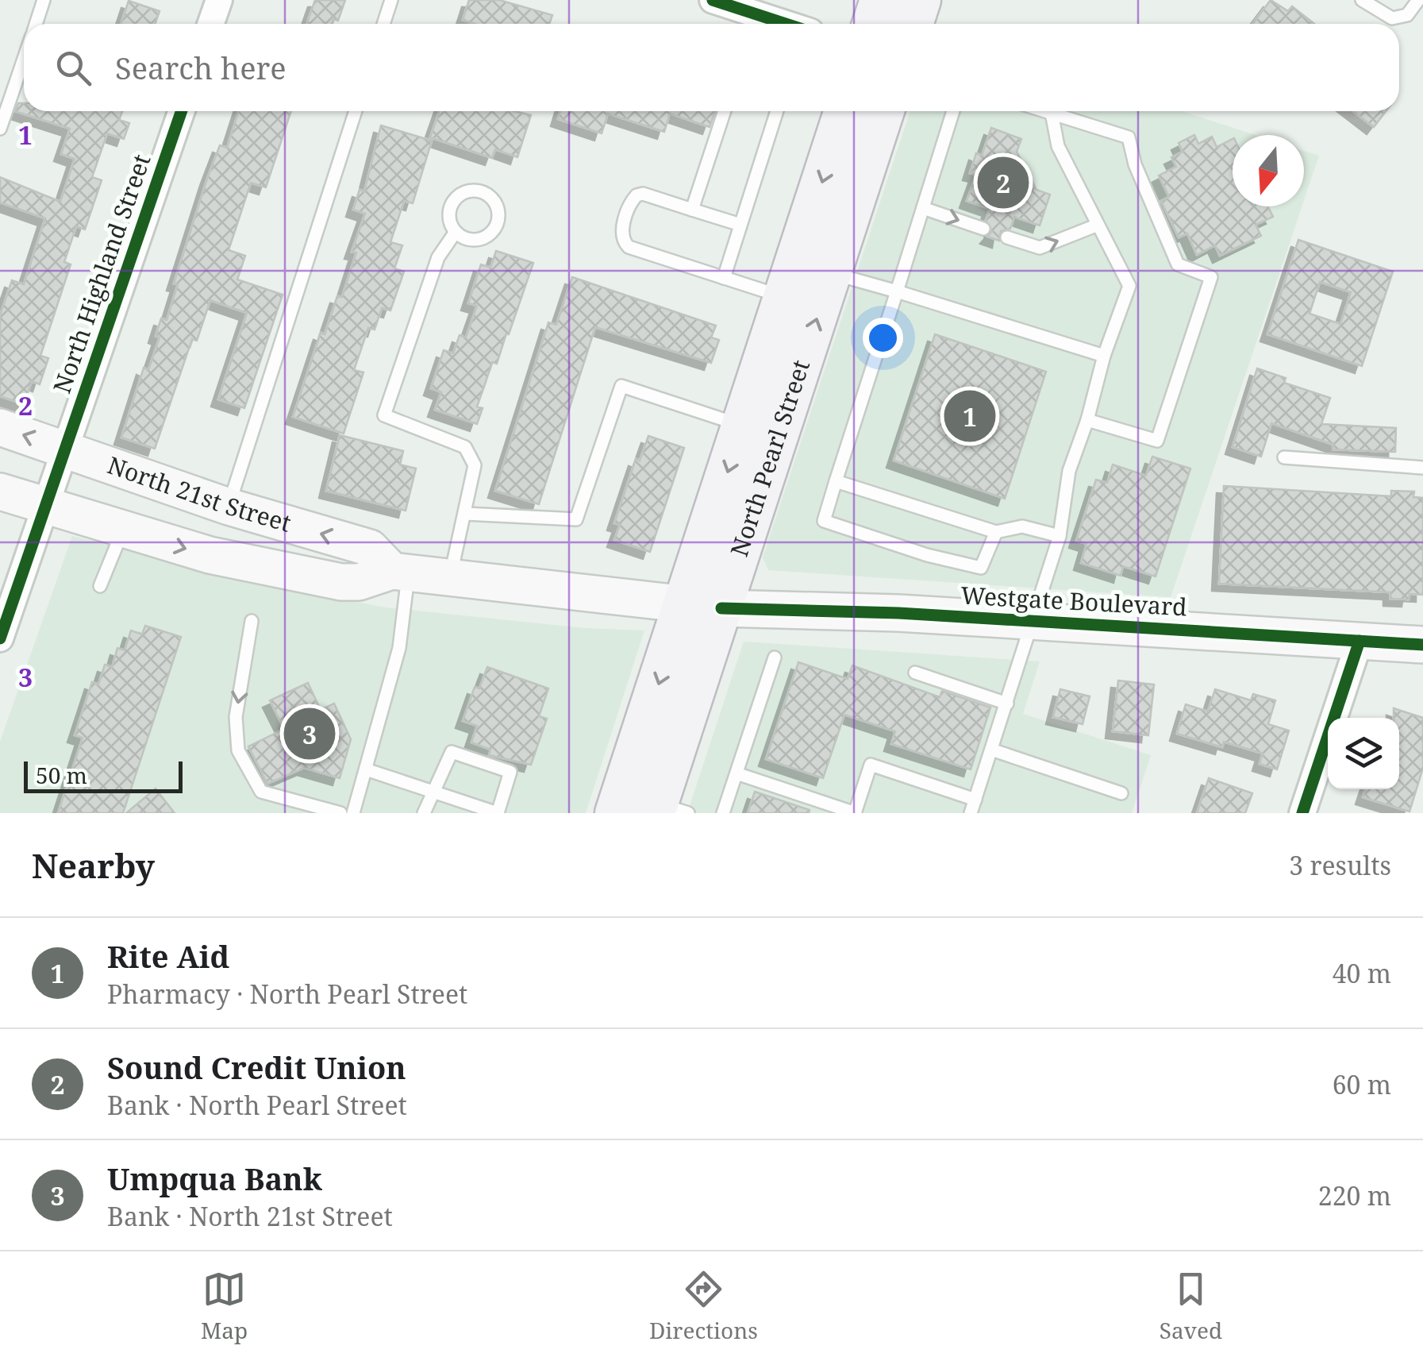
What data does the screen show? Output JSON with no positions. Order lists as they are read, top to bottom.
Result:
{
  "streets": {
    "main road": ["North Pearl Street", "North 21st Street", "Westgate Boulevard"],
    "street": ["North Highland Street"]
  },
  "crossings": [
    ["North Highland Street", "North 21st Street"],
    ["North Pearl Street", "North 21st Street"],
    ["North Pearl Street", "Westgate Boulevard"],
    ["North 21st Street", "Westgate Boulevard"]
  ],
  "scale_bar": "50 m",
  "north": "bottom",
  "page": {
    "search": "Search here",
    "pins": ["2", "1", "3"],
    "scale": "50 m",
    "heading": ["Nearby", "3 results"],
    "list": [
      {
        "mark": "1",
        "name": "Rite Aid",
        "note": "Pharmacy · North Pearl Street",
        "value": "40 m"
      },
      {
        "mark": "2",
        "name": "Sound Credit Union",
        "note": "Bank · North Pearl Street",
        "value": "60 m"
      },
      {
        "mark": "3",
        "name": "Umpqua Bank",
        "note": "Bank · North 21st Street",
        "value": "220 m"
      }
    ],
    "nav": ["Map", "Directions", "Saved"]
  },
  "grid": {
    "rows": ["1", "2", "3"]
  }
}
